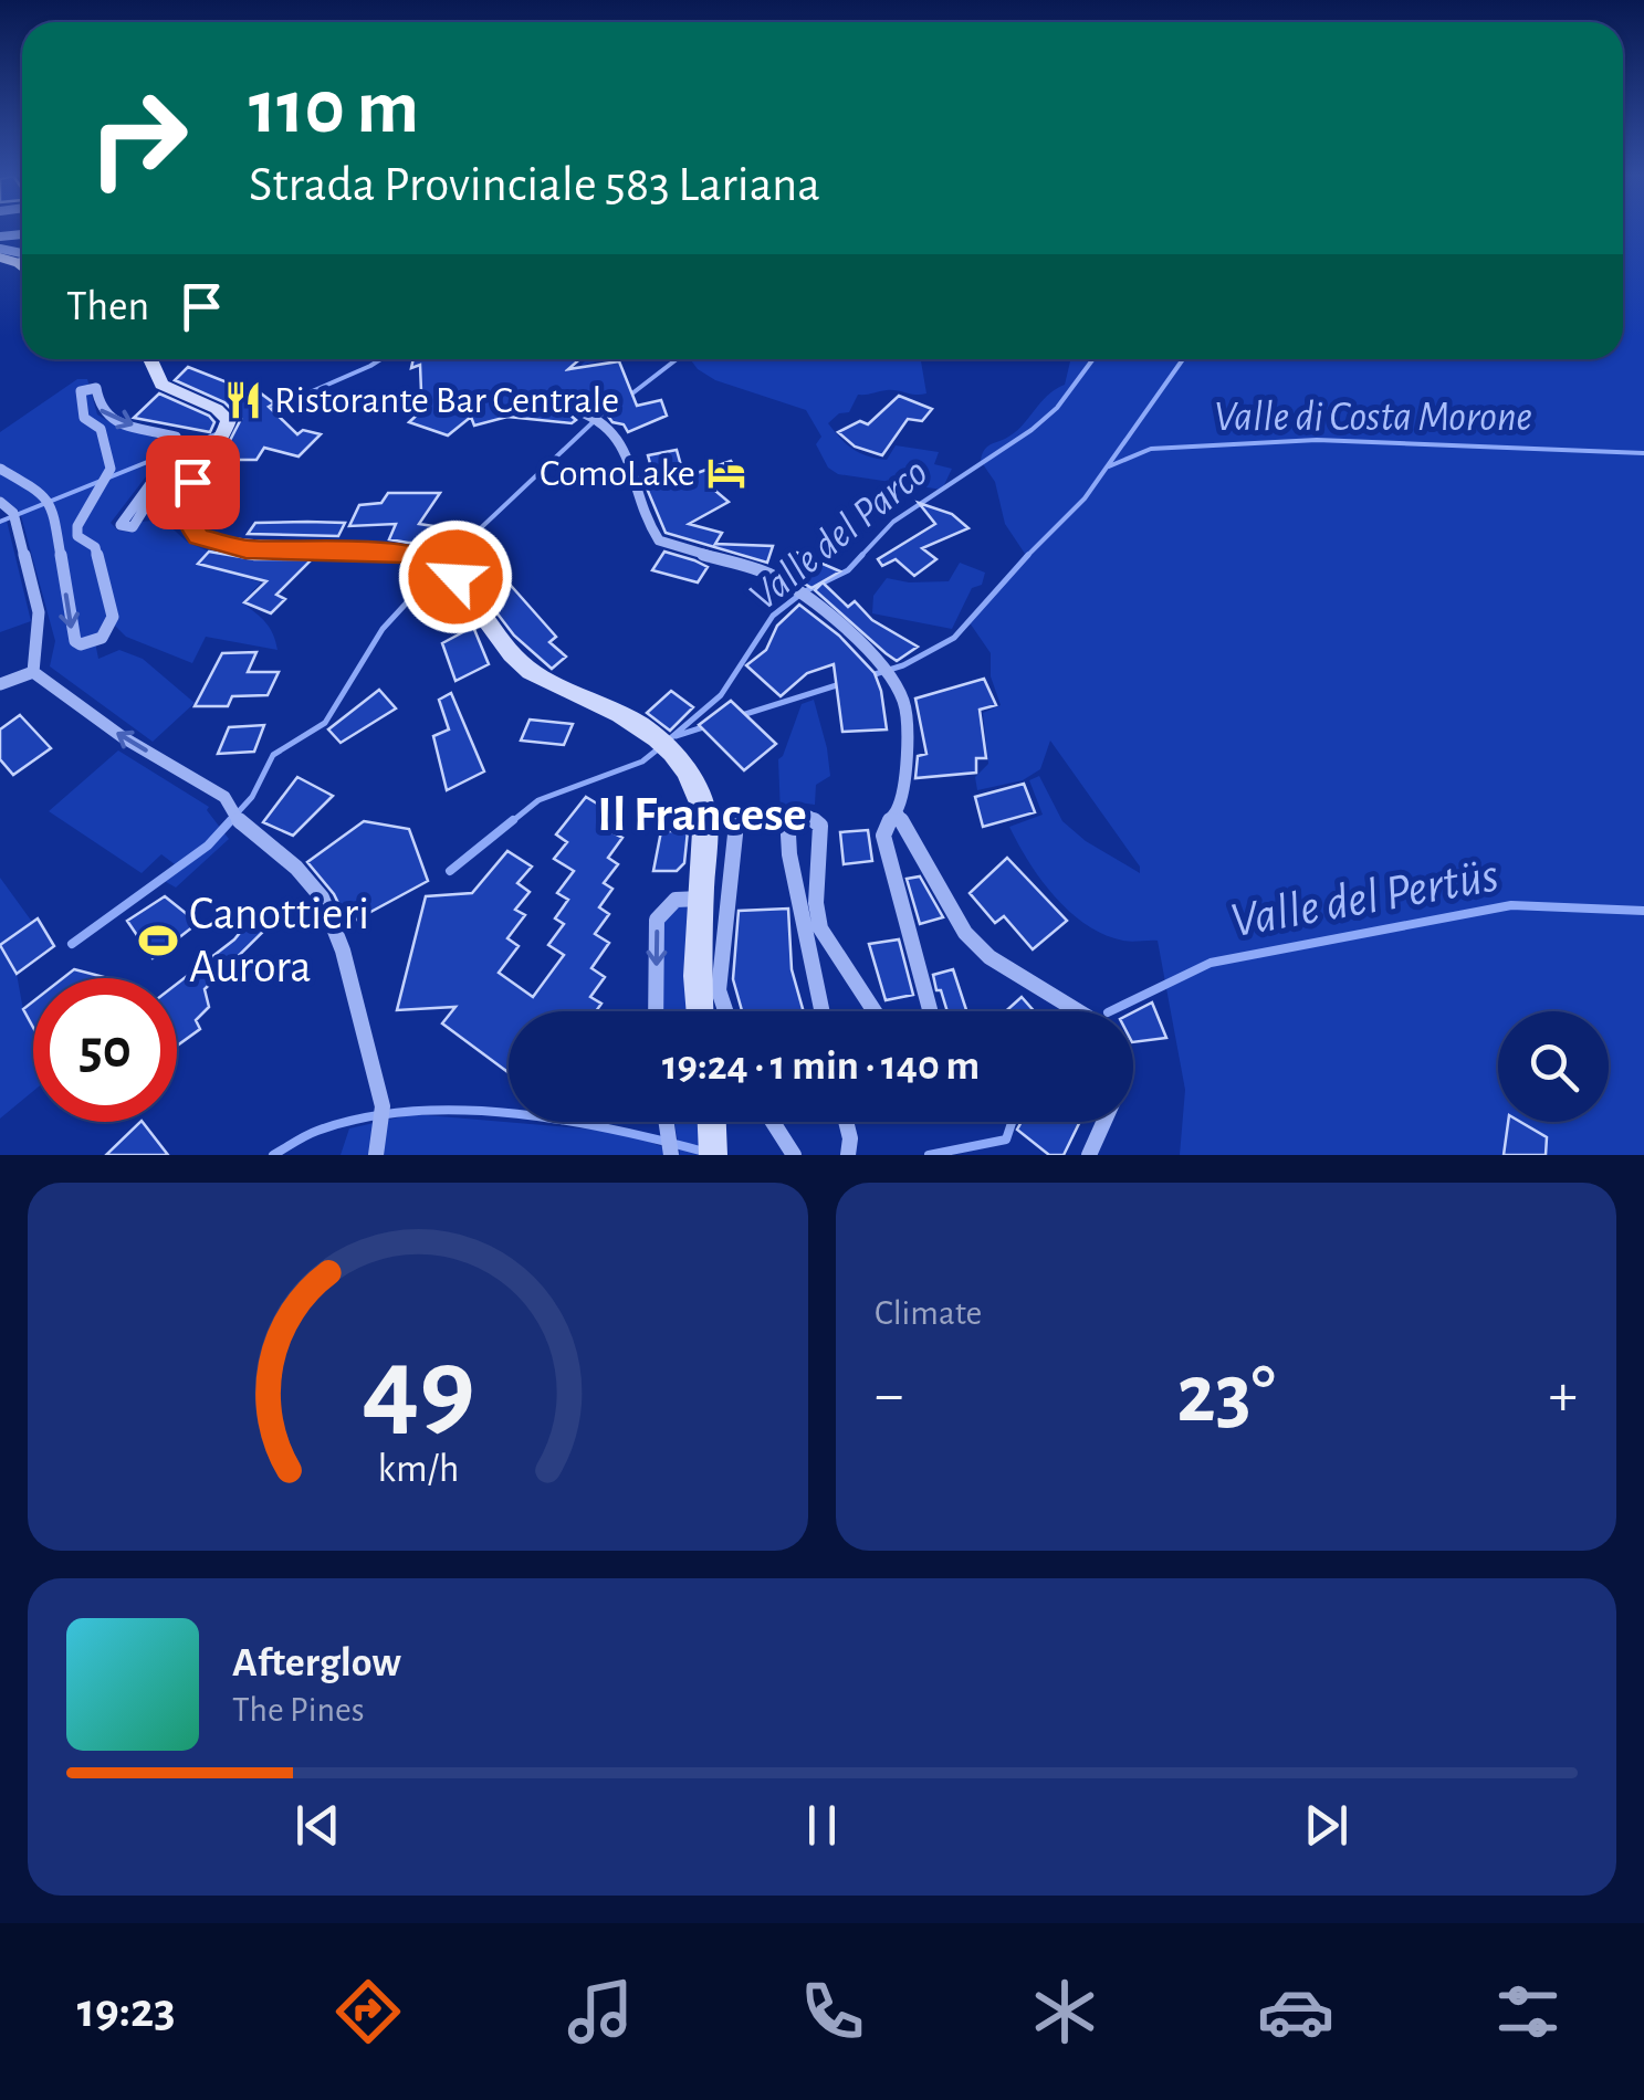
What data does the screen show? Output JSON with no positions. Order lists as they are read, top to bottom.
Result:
{
  "districts": ["Il Francese"],
  "water": ["Valle di Costa Morone", "Valle del Parco", "Valle del Pertüs"],
  "places": {
    "restaurant": ["Ristorante Bar Centrale"],
    "hotel": ["ComoLake"],
    "sports": ["Canottieri Aurora"]
  },
  "page": {
    "turn": ["110 m", "Strada Provinciale 583 Lariana"],
    "then": "Then",
    "limit": "50",
    "trip": "19:24 · 1 min · 140 m",
    "tile": "Climate",
    "heat": ["−", "23°", "+"],
    "song": ["Afterglow", "The Pines"],
    "tabs": "19:23",
    "gauge": ["49", "km/h"]
  }
}
